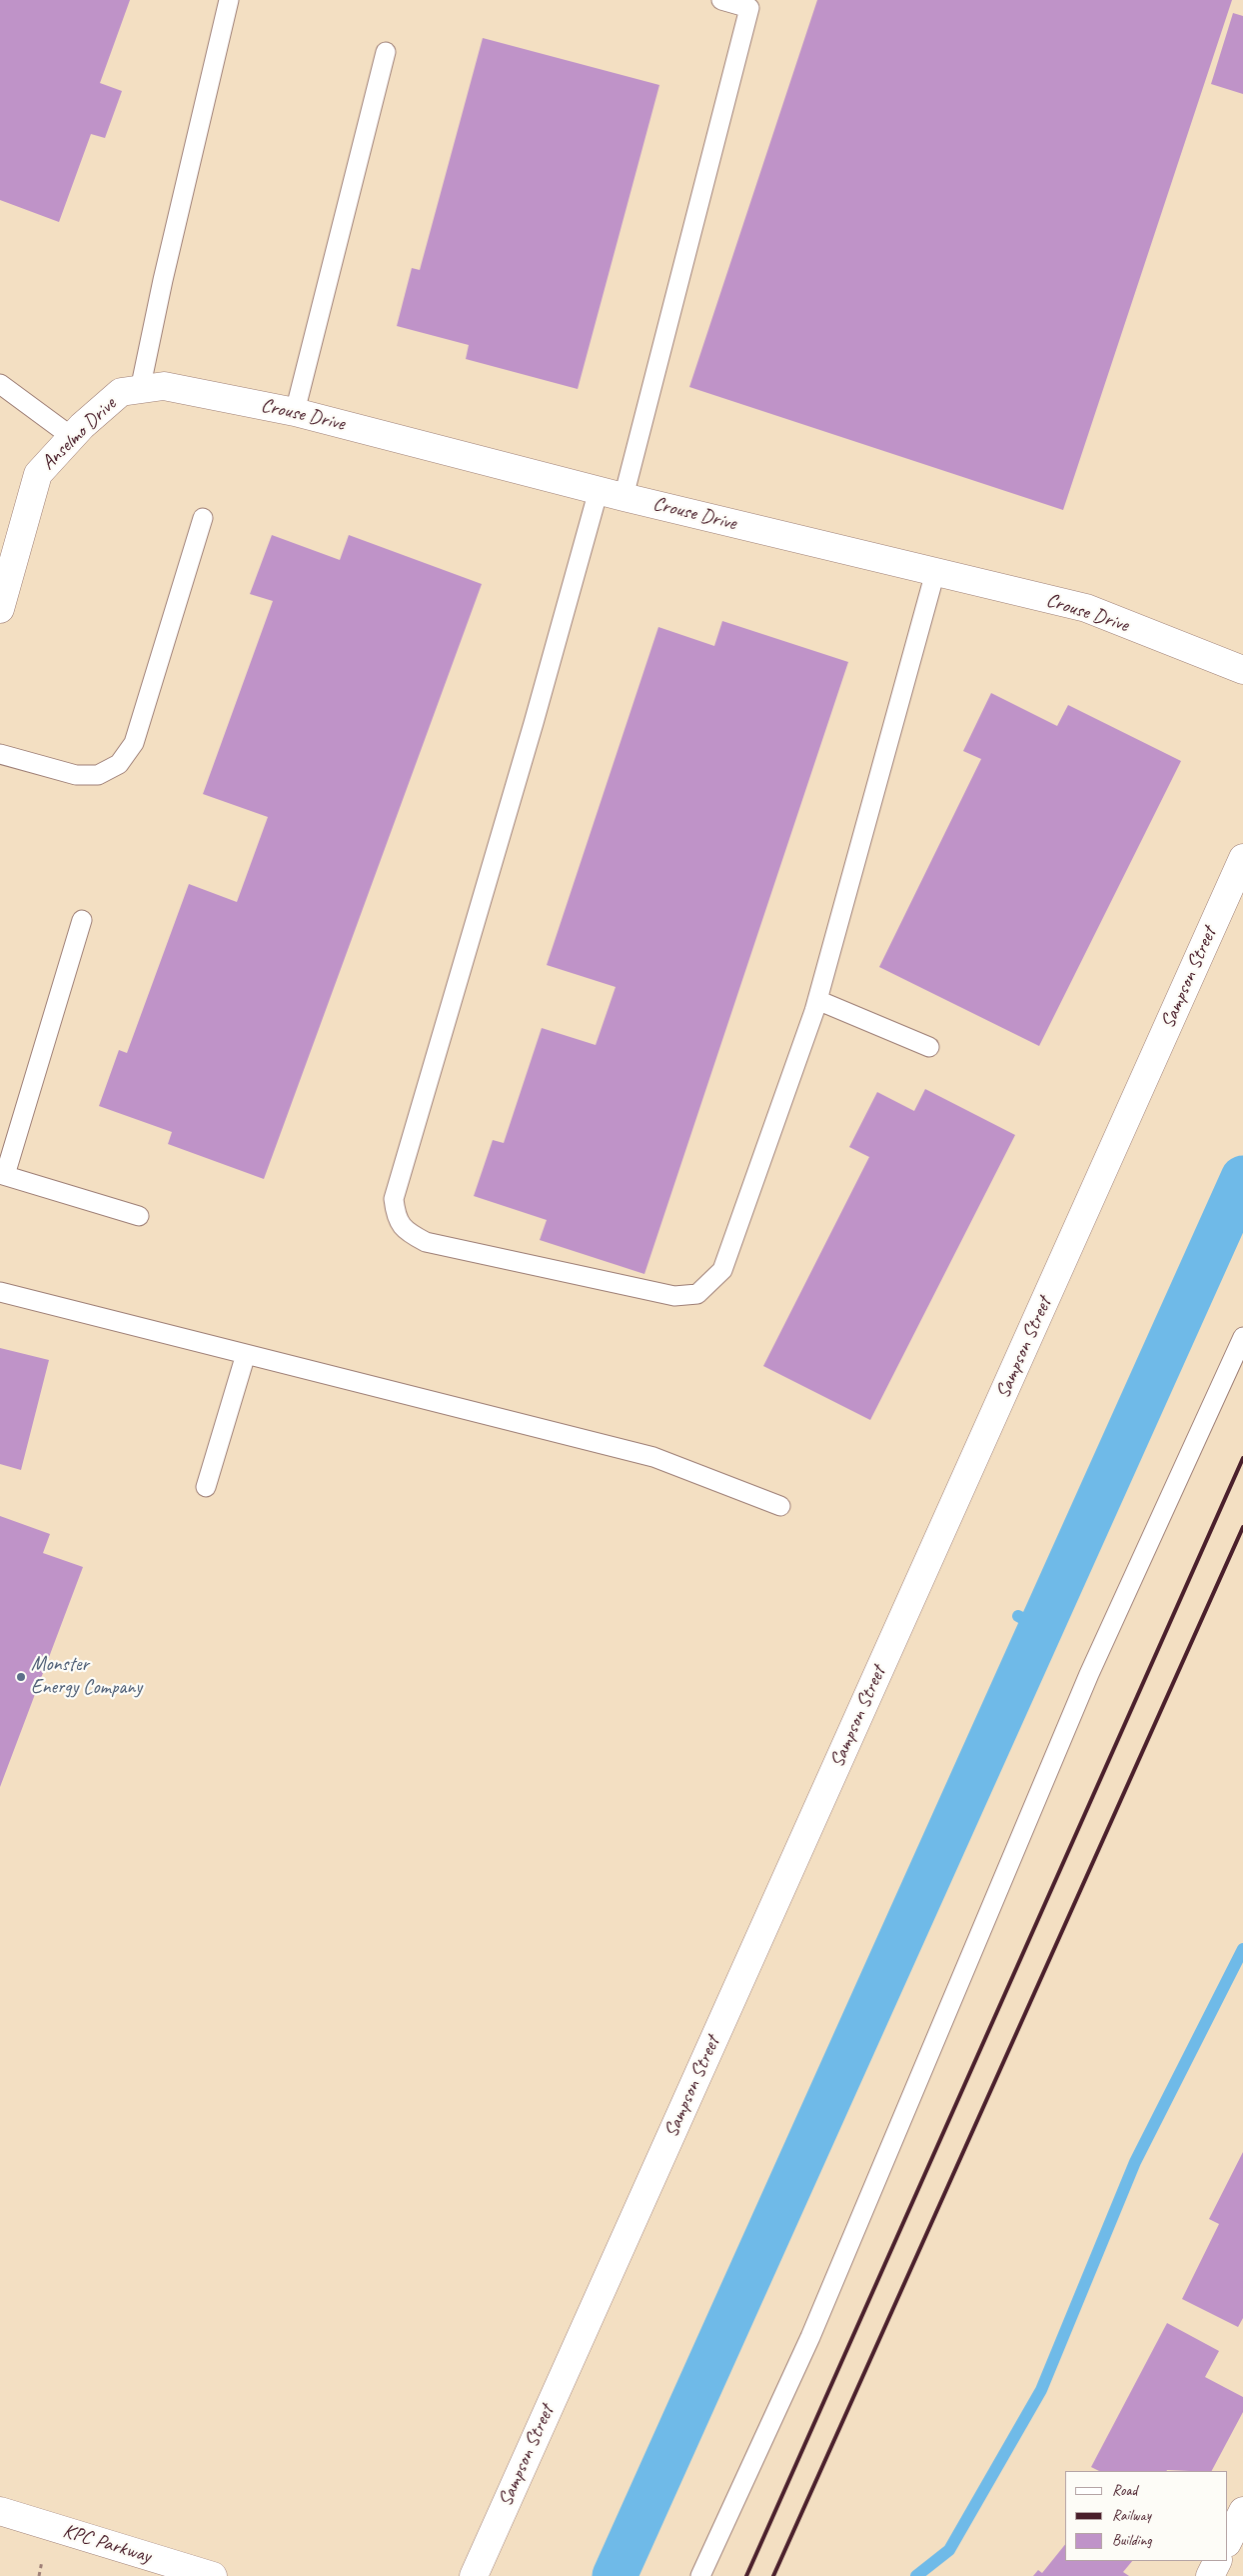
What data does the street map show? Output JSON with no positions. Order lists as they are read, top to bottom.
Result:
{
  "streets": {
    "street": [
      "Crouse Drive",
      "Anselmo Drive",
      "Sampson Street",
      "KPC Parkway"
    ]
  },
  "crossings": [
    ["Crouse Drive", "Anselmo Drive"]
  ],
  "places": ["Monster Energy Company"],
  "legend": ["Road", "Railway", "Building"]
}
